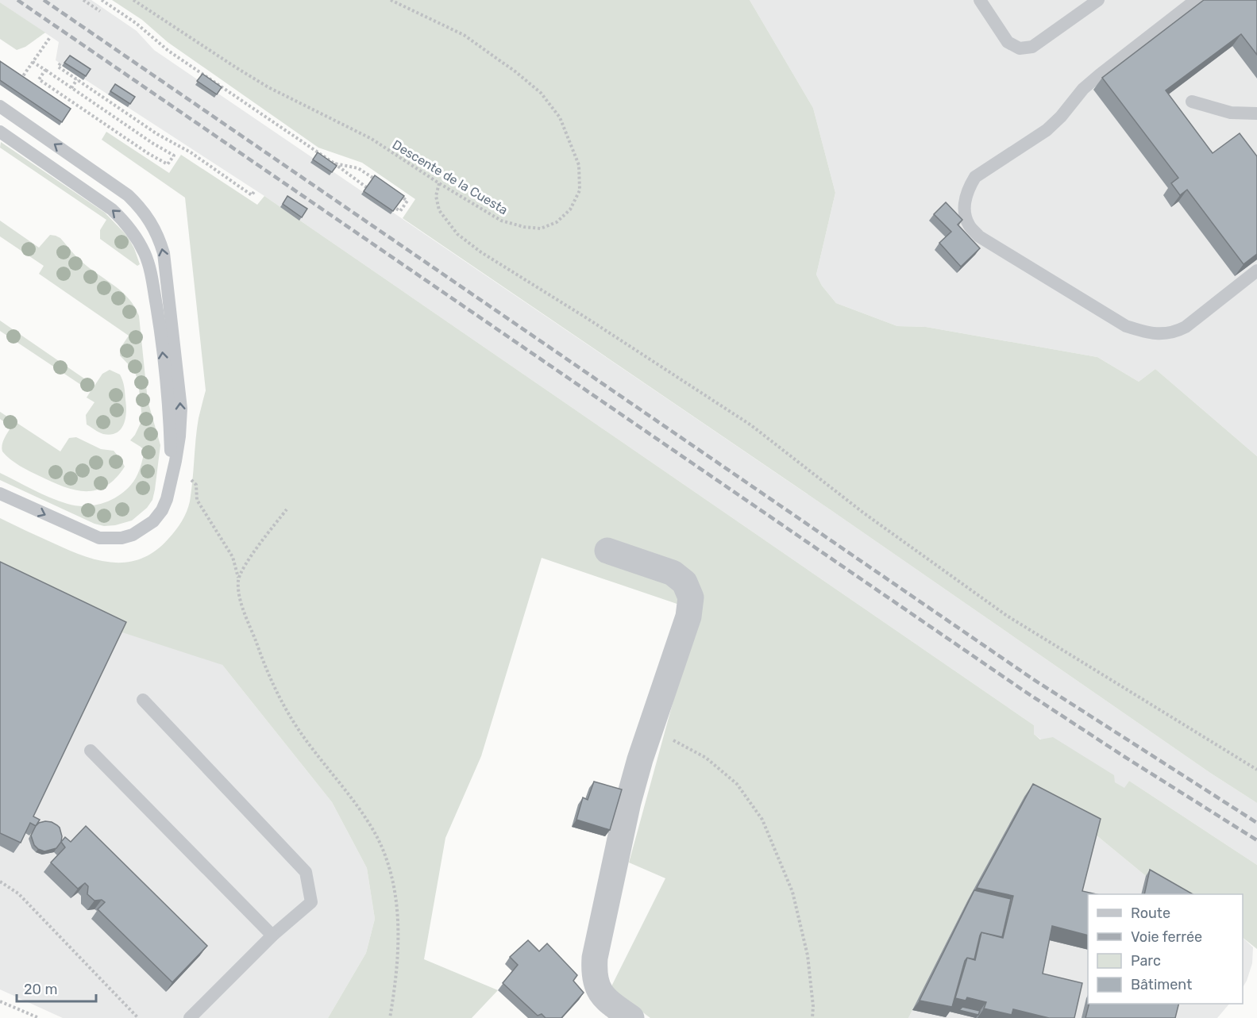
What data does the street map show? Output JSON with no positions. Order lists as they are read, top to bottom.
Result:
{
  "streets": {
    "path": ["Descente de la Cuesta"]
  },
  "legend": [
    "Route",
    "Voie ferrée",
    "Parc",
    "Bâtiment"
  ],
  "scale_bar": "20 m"
}
